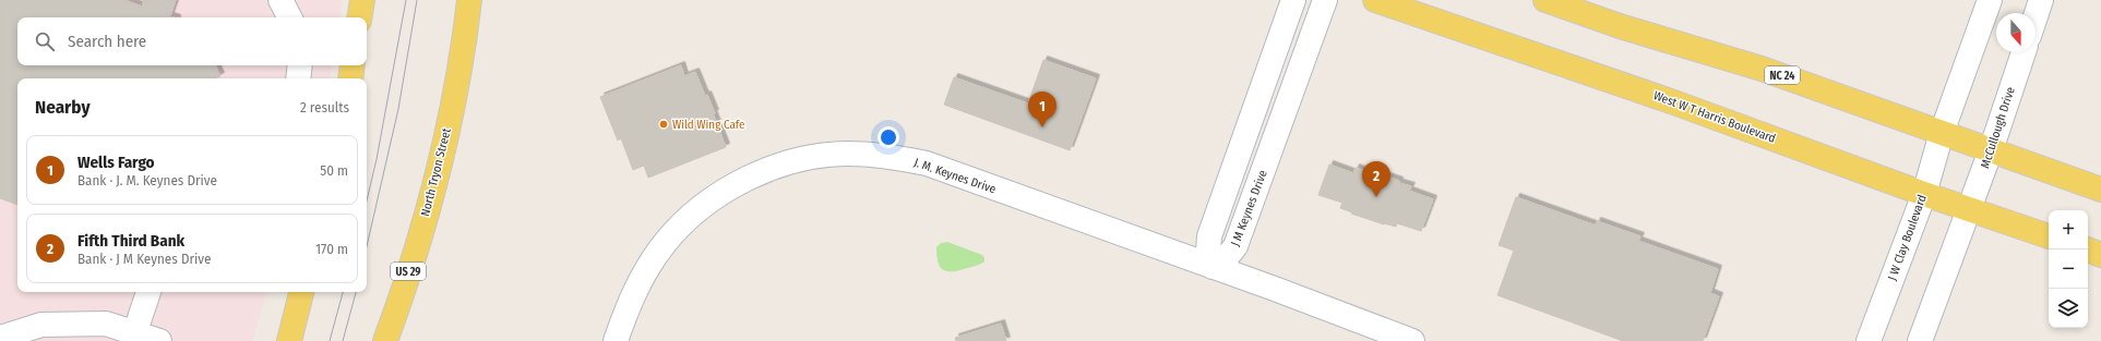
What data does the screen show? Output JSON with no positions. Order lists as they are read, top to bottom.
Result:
{
  "streets": {
    "main road": [
      "NC 24",
      "West W T Harris Boulevard",
      "North Tryon Street",
      "US 29"
    ],
    "street": [
      "McCullough Drive",
      "J. M. Keynes Drive",
      "J M Keynes Drive",
      "J W Clay Boulevard"
    ]
  },
  "crossings": [
    ["NC 24", "McCullough Drive"],
    ["NC 24", "J W Clay Boulevard"],
    ["West W T Harris Boulevard", "McCullough Drive"],
    ["West W T Harris Boulevard", "J W Clay Boulevard"],
    ["J. M. Keynes Drive", "J M Keynes Drive"]
  ],
  "places": ["Wild Wing Cafe"],
  "north": "bottom",
  "page": {
    "search": "Search here",
    "heading": ["Nearby", "2 results"],
    "pins": ["1", "2"],
    "list": [
      {
        "mark": "1",
        "name": "Wells Fargo",
        "note": "Bank · J. M. Keynes Drive",
        "value": "50 m"
      },
      {
        "mark": "2",
        "name": "Fifth Third Bank",
        "note": "Bank · J M Keynes Drive",
        "value": "170 m"
      }
    ],
    "map_buttons": ["+", "−"]
  }
}
